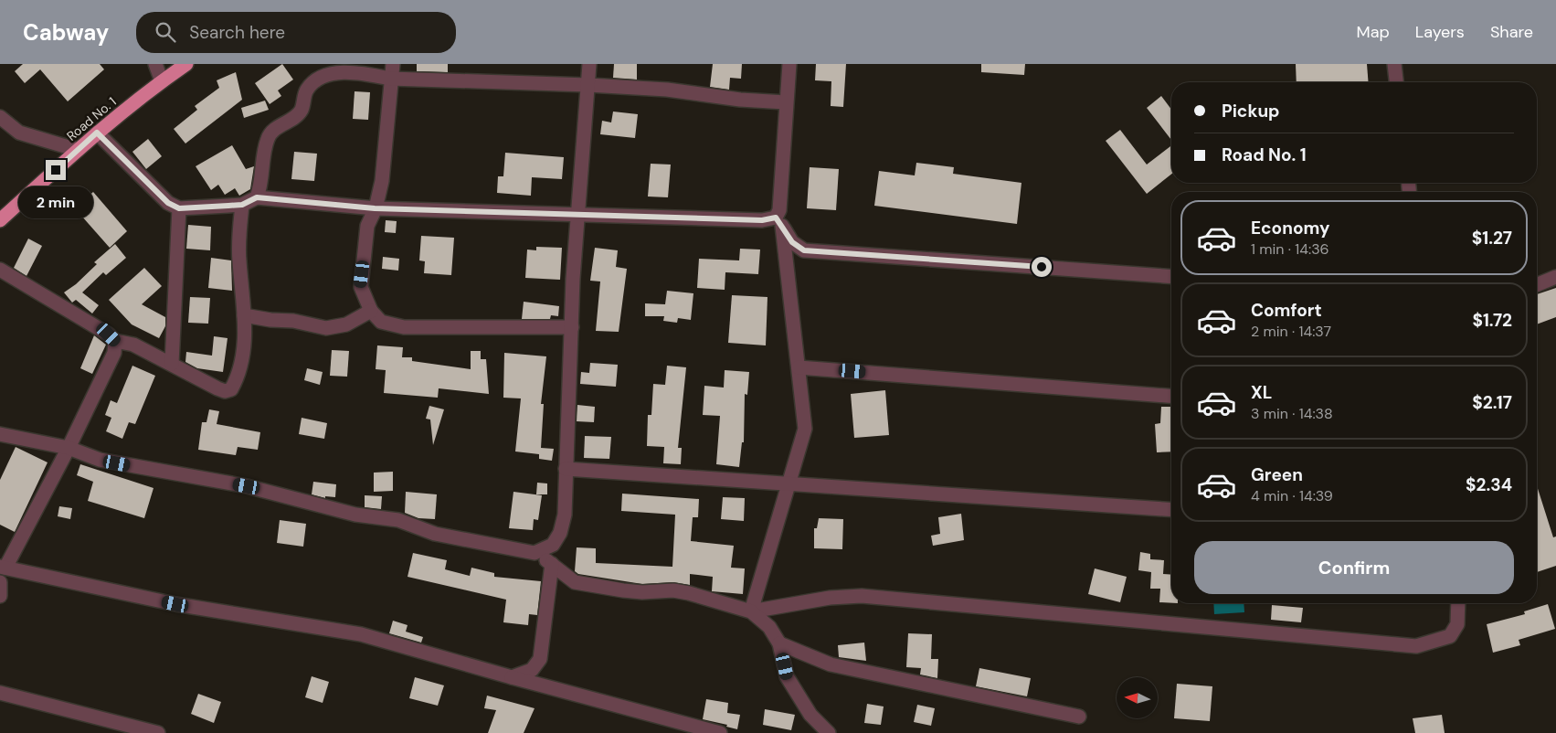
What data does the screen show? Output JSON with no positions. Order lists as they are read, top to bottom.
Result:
{
  "streets": {
    "highway": ["Road No. 1"]
  },
  "north": "left",
  "page": {
    "header": "Cabway",
    "search": "Search here",
    "nav": ["Map", "Layers", "Share"],
    "banner": ["Pickup", "Road No. 1"],
    "bubble": "2 min",
    "list": [
      {
        "name": "Economy",
        "note": "1 min · 14:36",
        "value": "$1.27"
      },
      {
        "name": "Comfort",
        "note": "2 min · 14:37",
        "value": "$1.72"
      },
      {
        "name": "XL",
        "note": "3 min · 14:38",
        "value": "$2.17"
      },
      {
        "name": "Green",
        "note": "4 min · 14:39",
        "value": "$2.34"
      }
    ],
    "buttons": "Confirm"
  }
}
